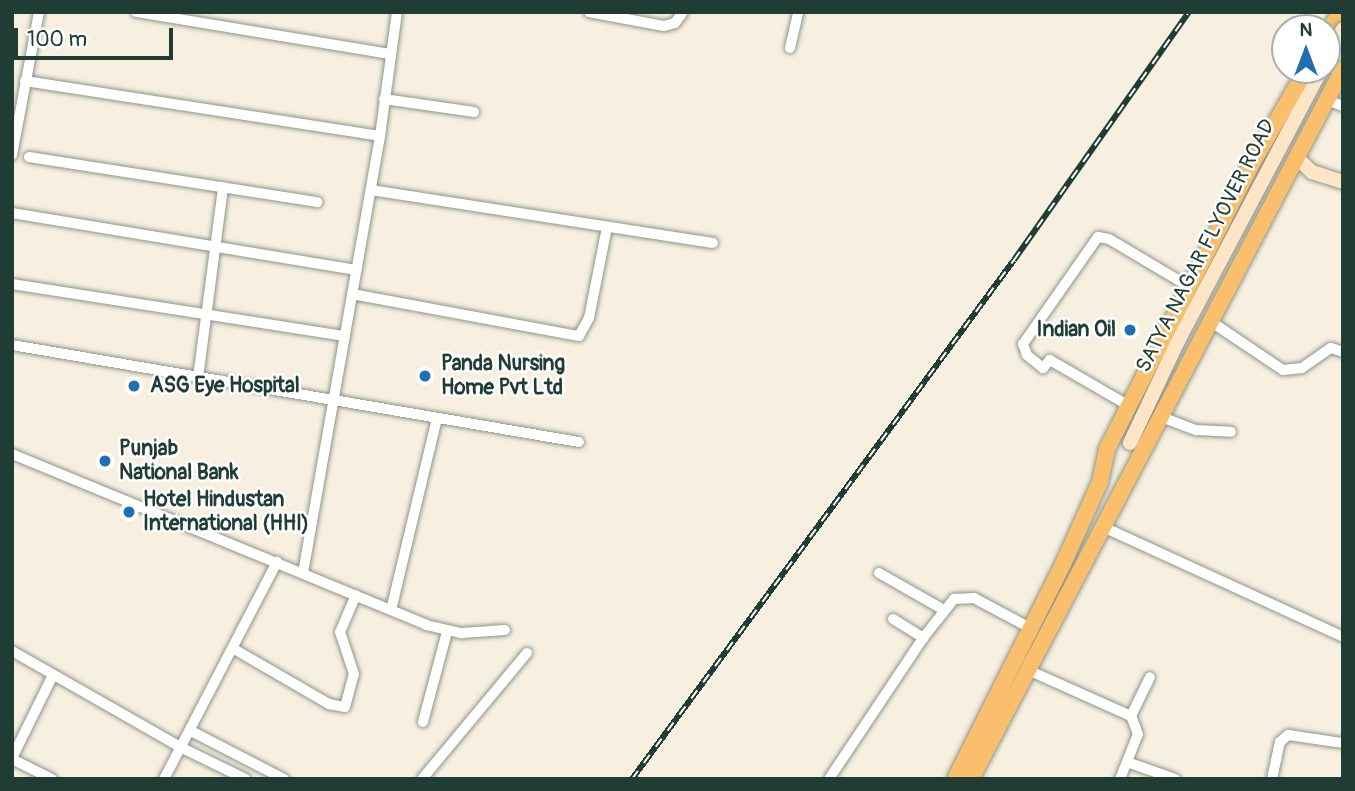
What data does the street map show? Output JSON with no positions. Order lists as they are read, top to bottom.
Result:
{
  "streets": {
    "street": ["SATYA NAGAR FLYOVER ROAD"]
  },
  "places": [
    "Indian Oil",
    "Panda Nursing Home Pvt Ltd",
    "ASG Eye Hospital",
    "Punjab National Bank",
    "Hotel Hindustan International (HHI)"
  ],
  "scale_bar": "100 m",
  "north": "top"
}
